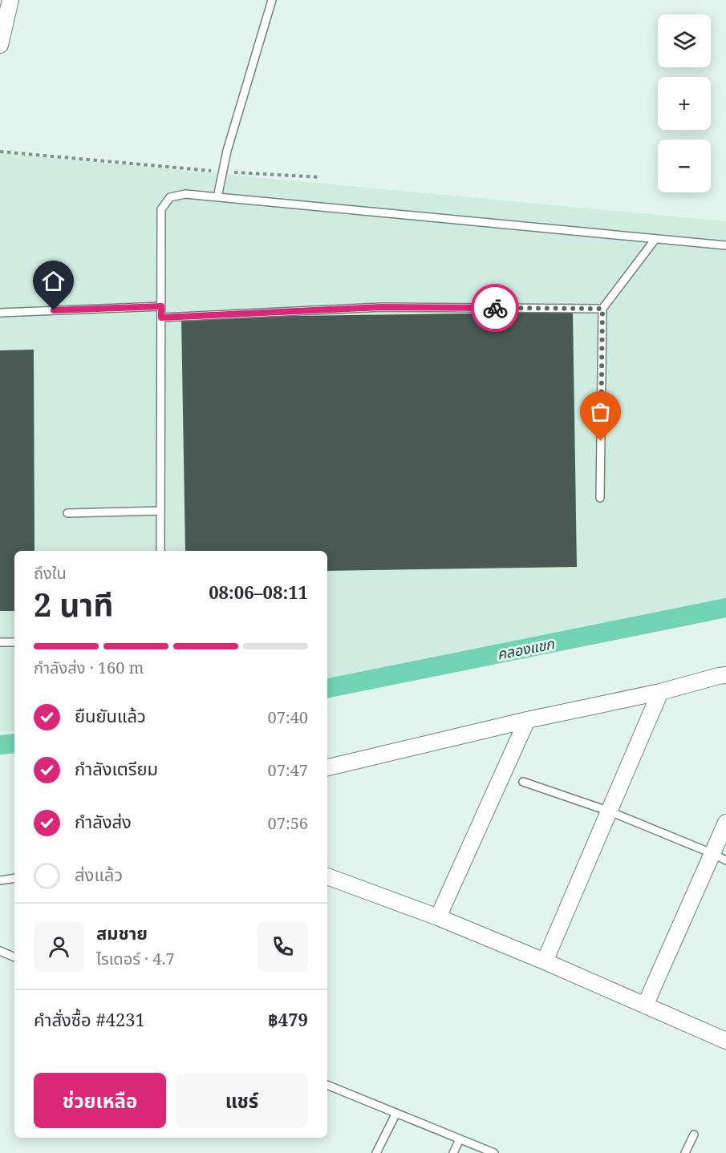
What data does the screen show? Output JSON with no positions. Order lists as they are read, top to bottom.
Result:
{
  "water": ["คลองแขก"],
  "page": {
    "map_buttons": ["+", "−"],
    "heading": ["2 นาที", "ถึงใน", "08:06–08:11"],
    "panel": [
      "สมชาย",
      "ไรเดอร์ · 4.7",
      "คำสั่งซื้อ #4231",
      "฿479"
    ],
    "bar": "กำลังส่ง · 160 m",
    "list": [
      ["ยืนยันแล้ว", "07:40"],
      ["กำลังเตรียม", "07:47"],
      ["กำลังส่ง", "07:56"],
      "ส่งแล้ว"
    ],
    "buttons": ["ช่วยเหลือ", "แชร์"]
  }
}
